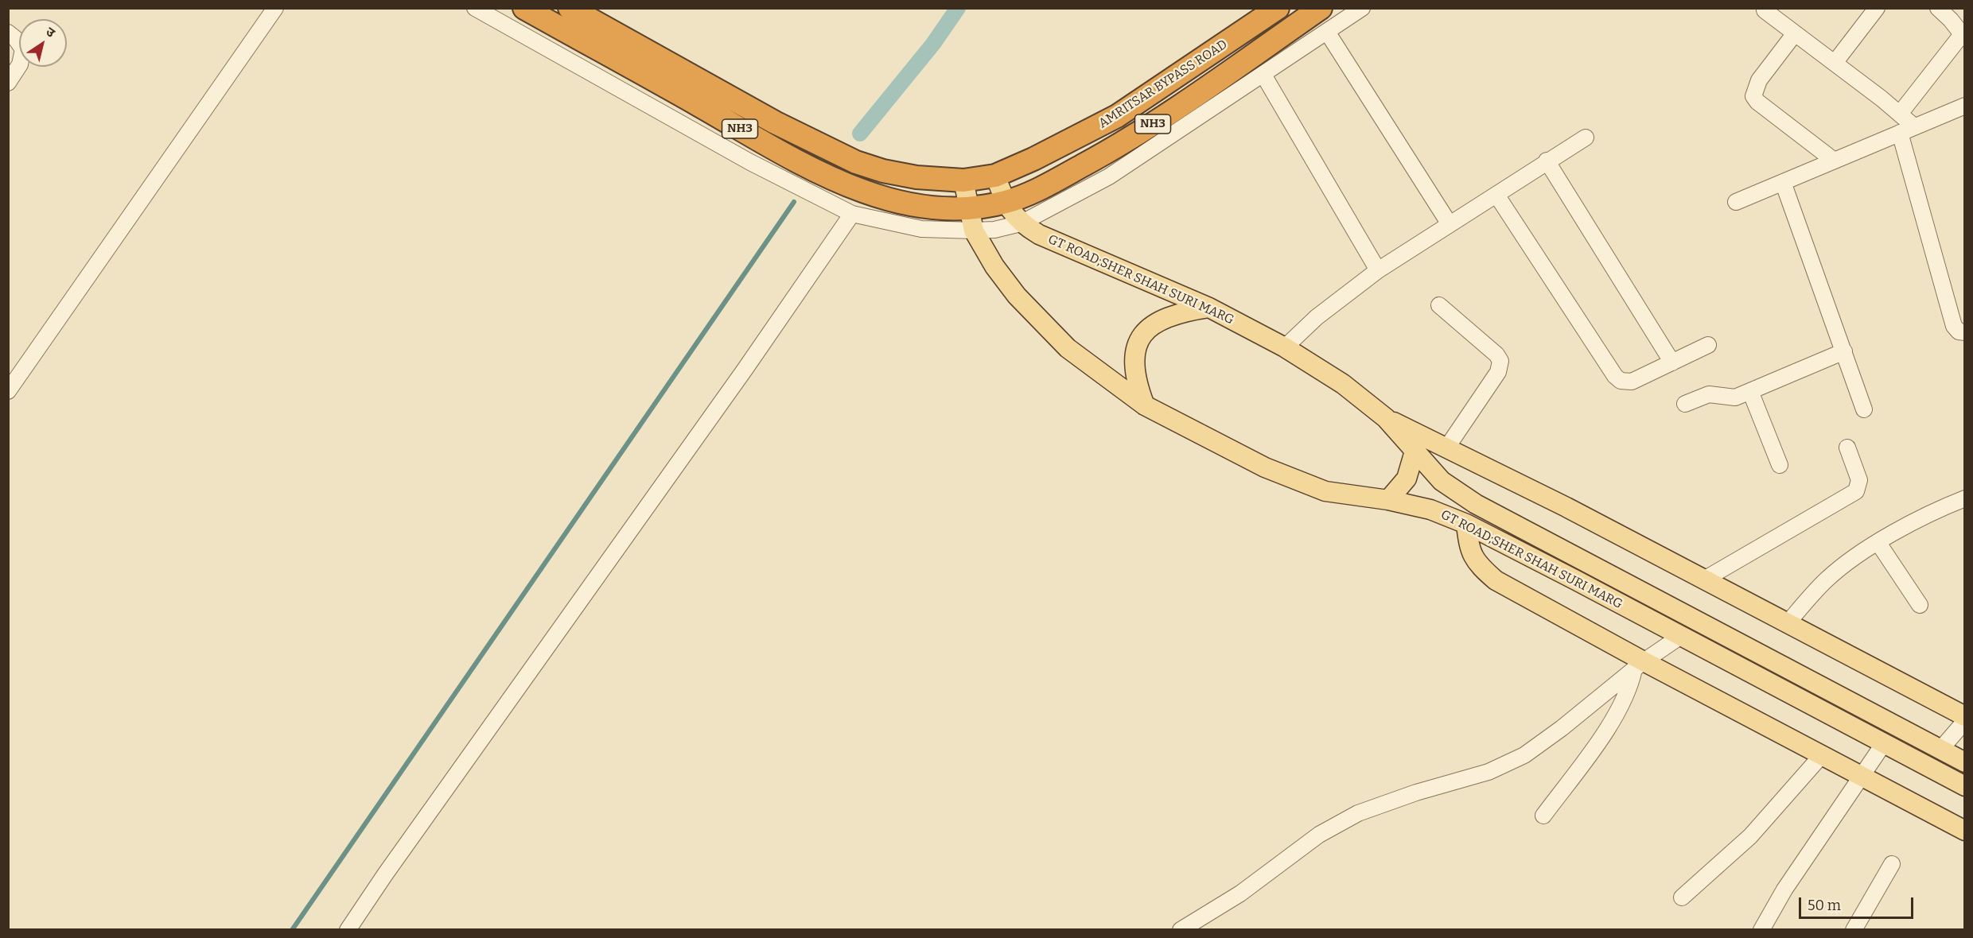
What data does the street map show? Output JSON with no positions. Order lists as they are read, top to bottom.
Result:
{
  "streets": {
    "highway": ["AMRITSAR BYPASS ROAD", "NH3"],
    "main road": ["GT ROAD;SHER SHAH SURI MARG"]
  },
  "crossings": [
    ["AMRITSAR BYPASS ROAD", "NH3"],
    ["AMRITSAR BYPASS ROAD", "GT ROAD;SHER SHAH SURI MARG"],
    ["NH3", "GT ROAD;SHER SHAH SURI MARG"]
  ],
  "scale_bar": "50 m",
  "north": "top right"
}
